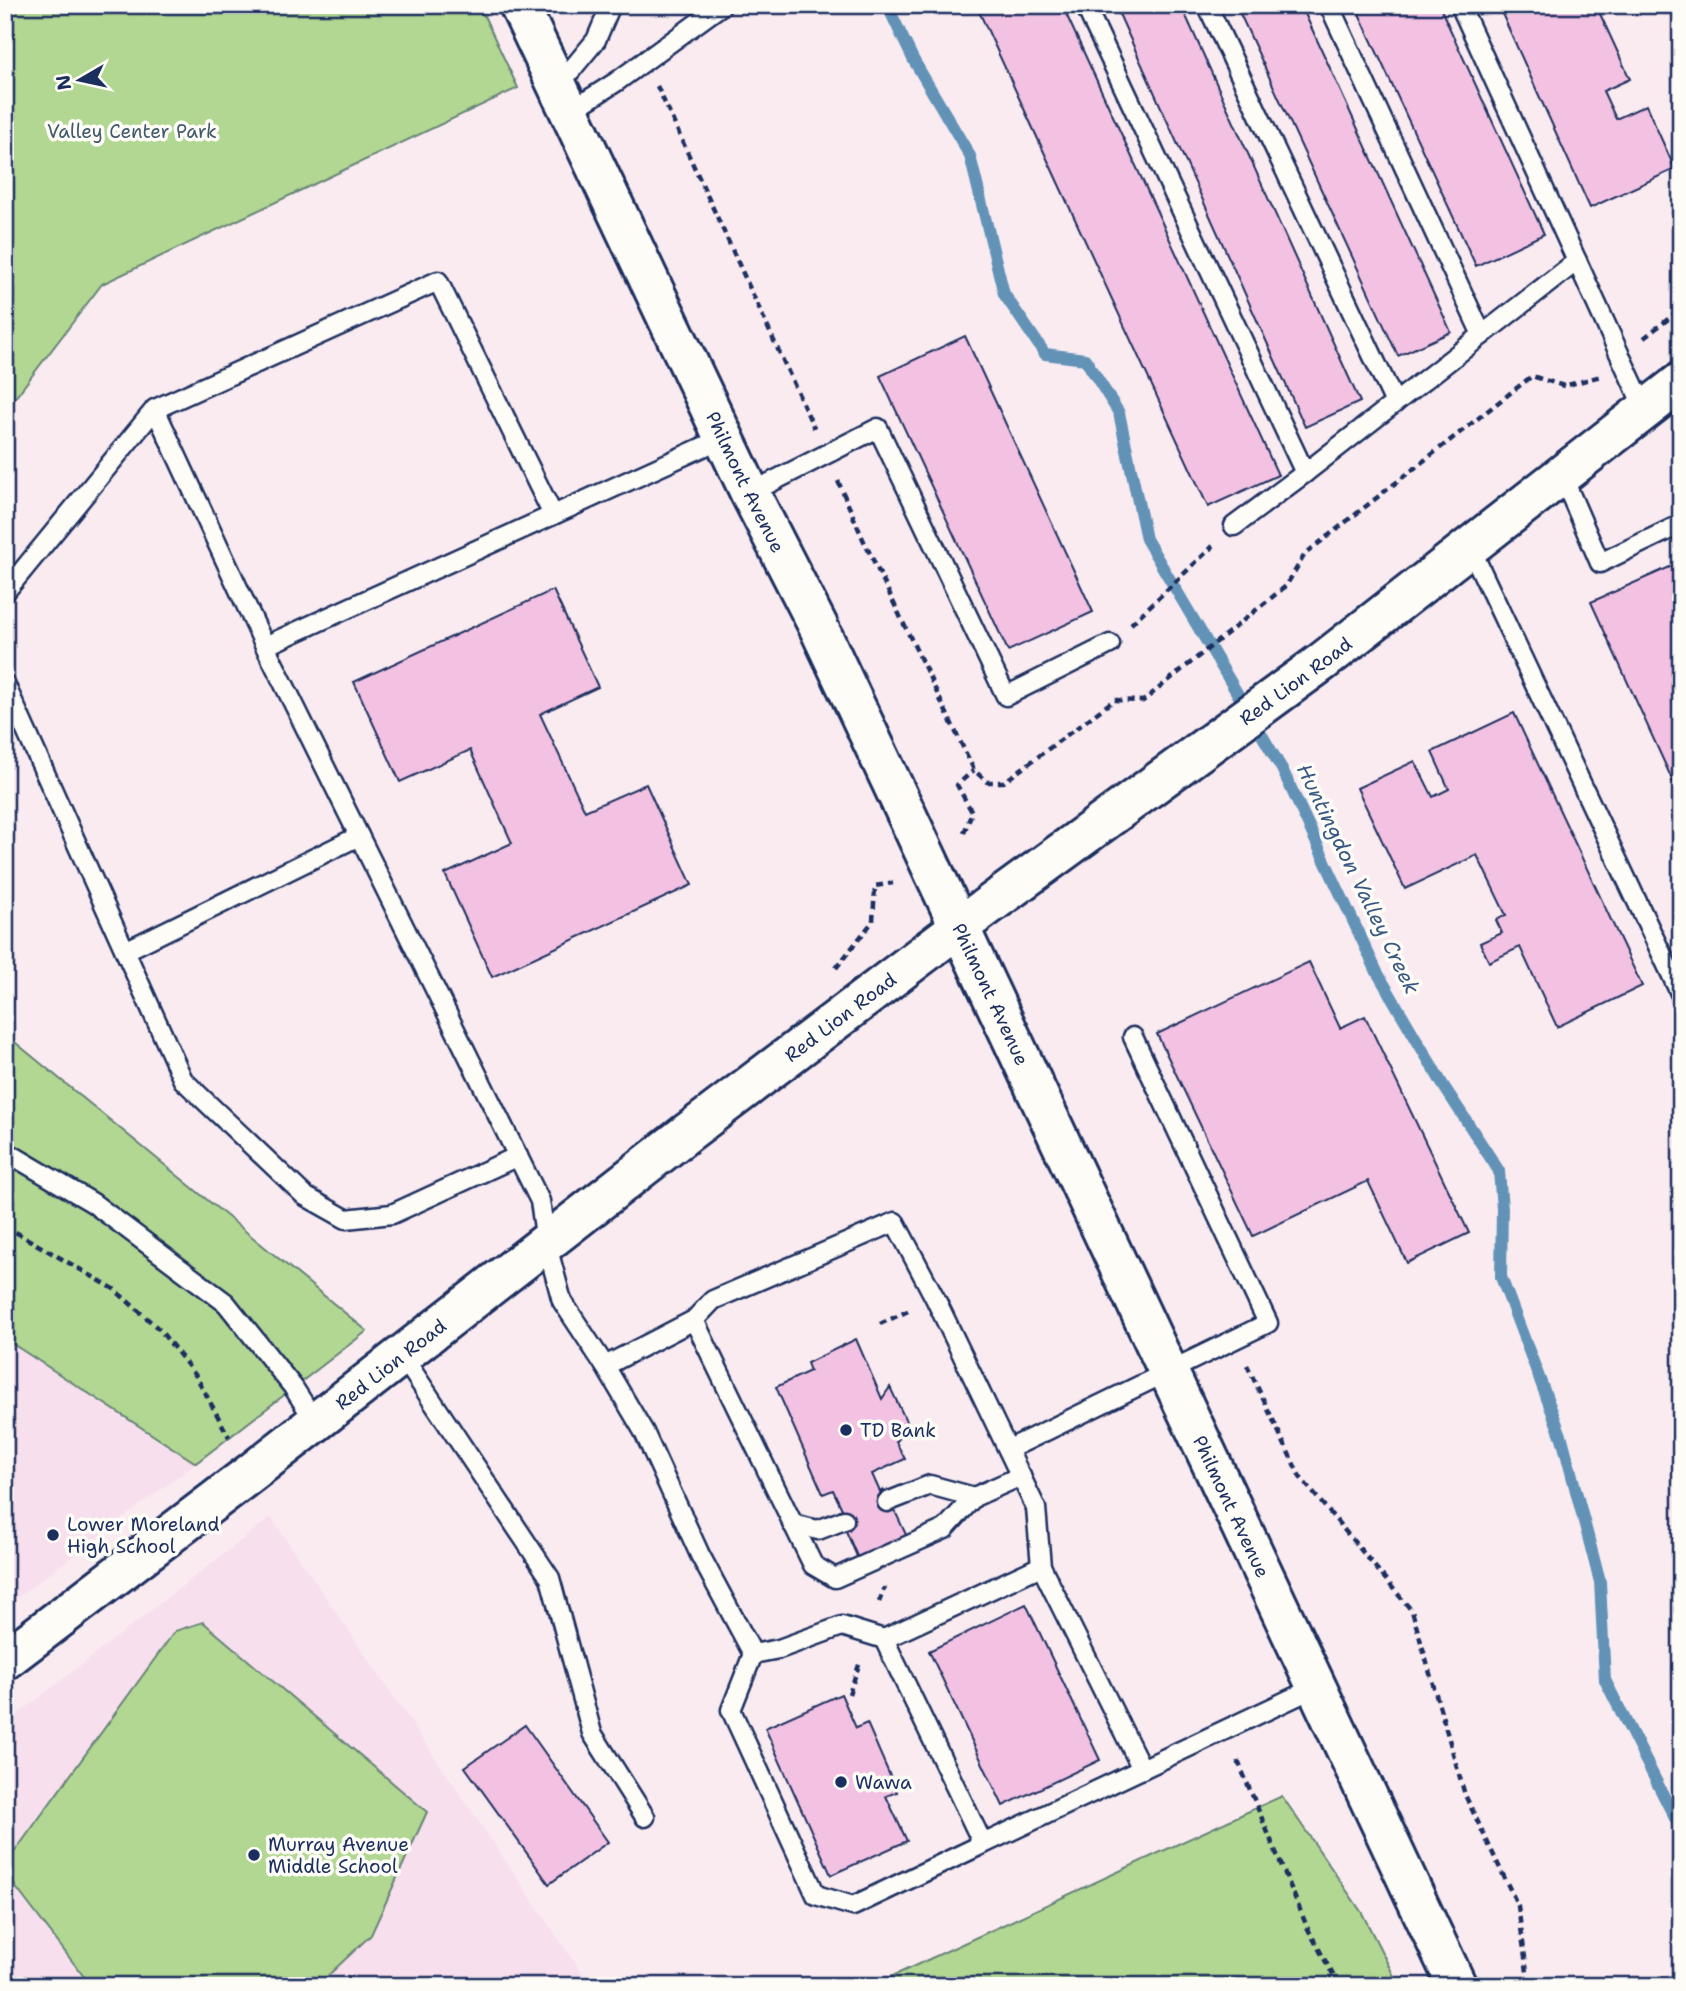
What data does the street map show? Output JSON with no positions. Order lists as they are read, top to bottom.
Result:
{
  "streets": {
    "main road": ["Philmont Avenue", "Red Lion Road"]
  },
  "crossings": [
    ["Philmont Avenue", "Red Lion Road"]
  ],
  "water": ["Huntingdon Valley Creek"],
  "parks": ["Valley Center Park"],
  "places": [
    "TD Bank",
    "Lower Moreland High School",
    "Wawa",
    "Murray Avenue Middle School"
  ],
  "north": "left"
}
